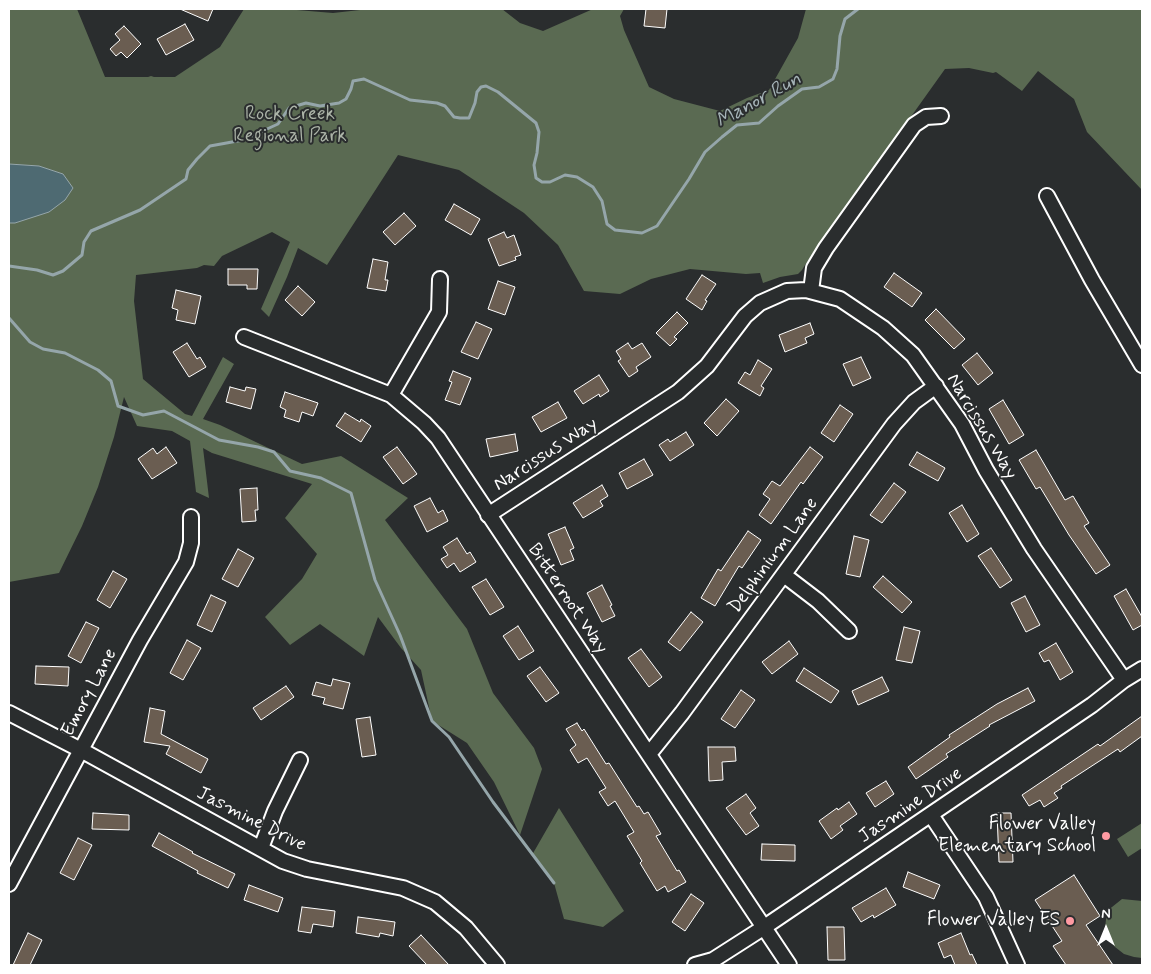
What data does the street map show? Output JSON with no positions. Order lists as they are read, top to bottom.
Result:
{
  "streets": {
    "street": [
      "Narcissus Way",
      "Delphinium Lane",
      "Bitterroot Way",
      "Emory Lane",
      "Jasmine Drive"
    ]
  },
  "crossings": [
    ["Narcissus Way", "Delphinium Lane"],
    ["Narcissus Way", "Bitterroot Way"],
    ["Narcissus Way", "Jasmine Drive"],
    ["Delphinium Lane", "Bitterroot Way"],
    ["Bitterroot Way", "Jasmine Drive"],
    ["Emory Lane", "Jasmine Drive"]
  ],
  "water": ["Manor Run"],
  "parks": ["Rock Creek Regional Park"],
  "places": ["Flower Valley Elementary School", "Flower Valley ES"],
  "north": "top"
}
